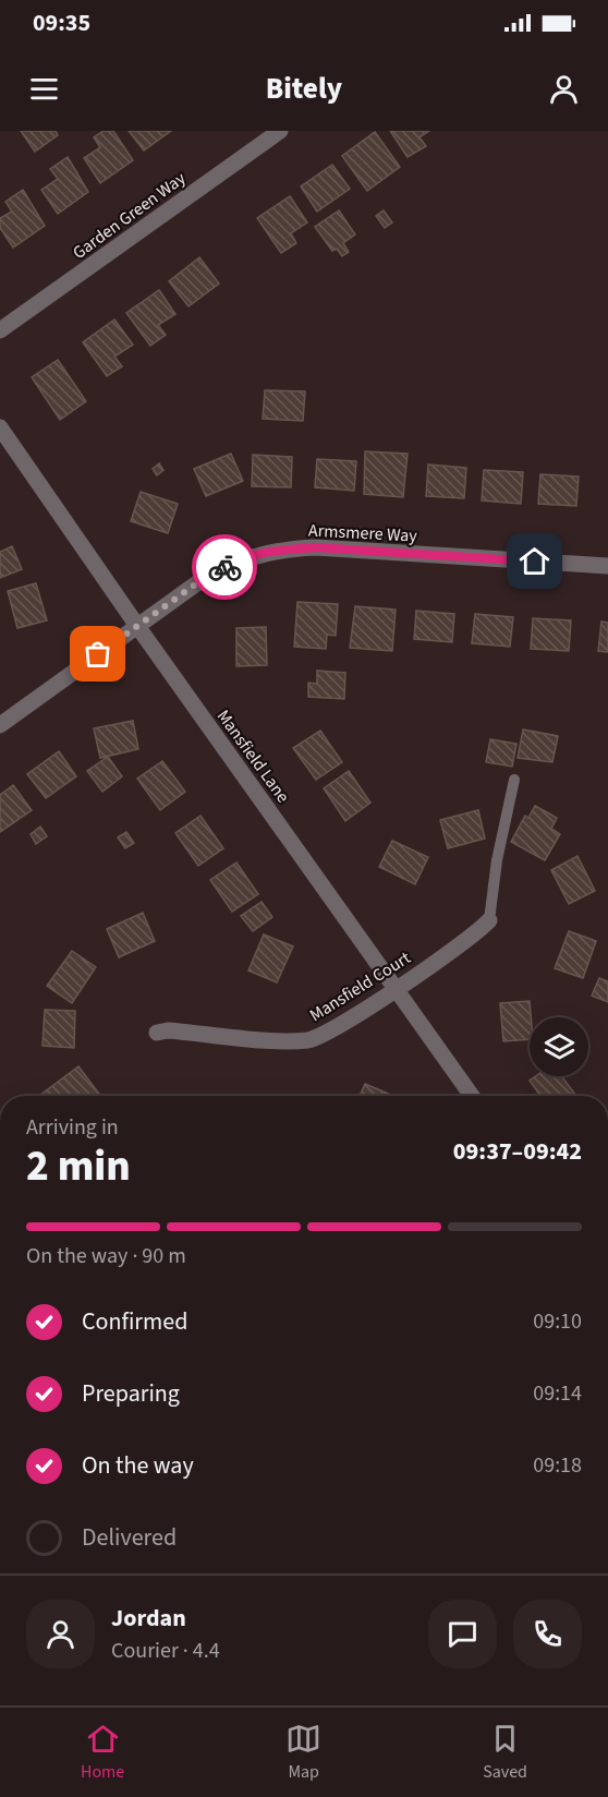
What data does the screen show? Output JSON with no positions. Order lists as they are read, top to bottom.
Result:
{
  "streets": {
    "street": [
      "Garden Green Way",
      "Armsmere Way",
      "Mansfield Lane",
      "Mansfield Court"
    ]
  },
  "crossings": [
    ["Armsmere Way", "Mansfield Lane"],
    ["Mansfield Lane", "Mansfield Court"]
  ],
  "page": {
    "status": "09:35",
    "header": "Bitely",
    "heading": ["2 min", "Arriving in", "09:37–09:42"],
    "panel": ["Jordan", "Courier · 4.4"],
    "bar": "On the way · 90 m",
    "list": [
      ["Confirmed", "09:10"],
      ["Preparing", "09:14"],
      ["On the way", "09:18"],
      "Delivered"
    ],
    "tabs": ["Home", "Map", "Saved"]
  }
}
